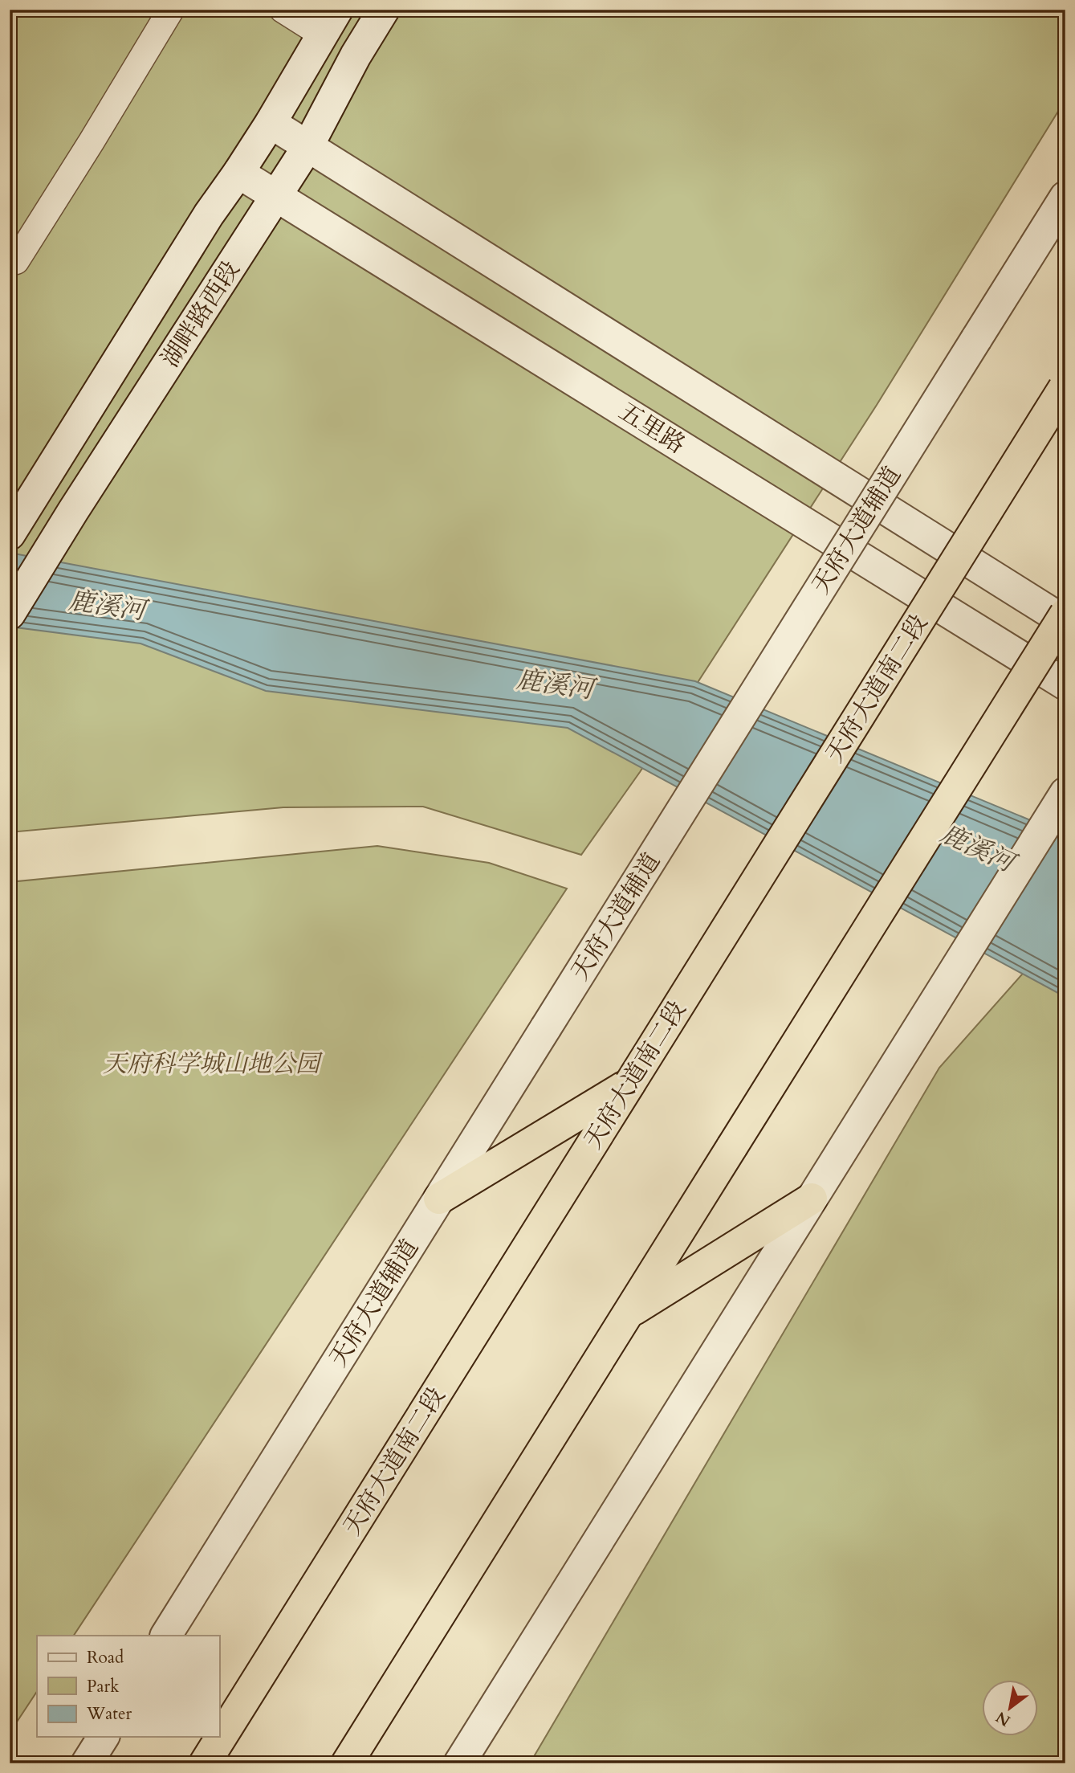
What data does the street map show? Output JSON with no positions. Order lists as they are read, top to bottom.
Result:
{
  "streets": {
    "highway": ["天府大道南二段"],
    "street": ["湖畔路西段", "五里路", "天府大道辅道"]
  },
  "crossings": [
    ["湖畔路西段", "五里路"]
  ],
  "water": ["鹿溪河"],
  "parks": ["天府科学城山地公园"],
  "legend": ["Road", "Park", "Water"],
  "north": "bottom left"
}
